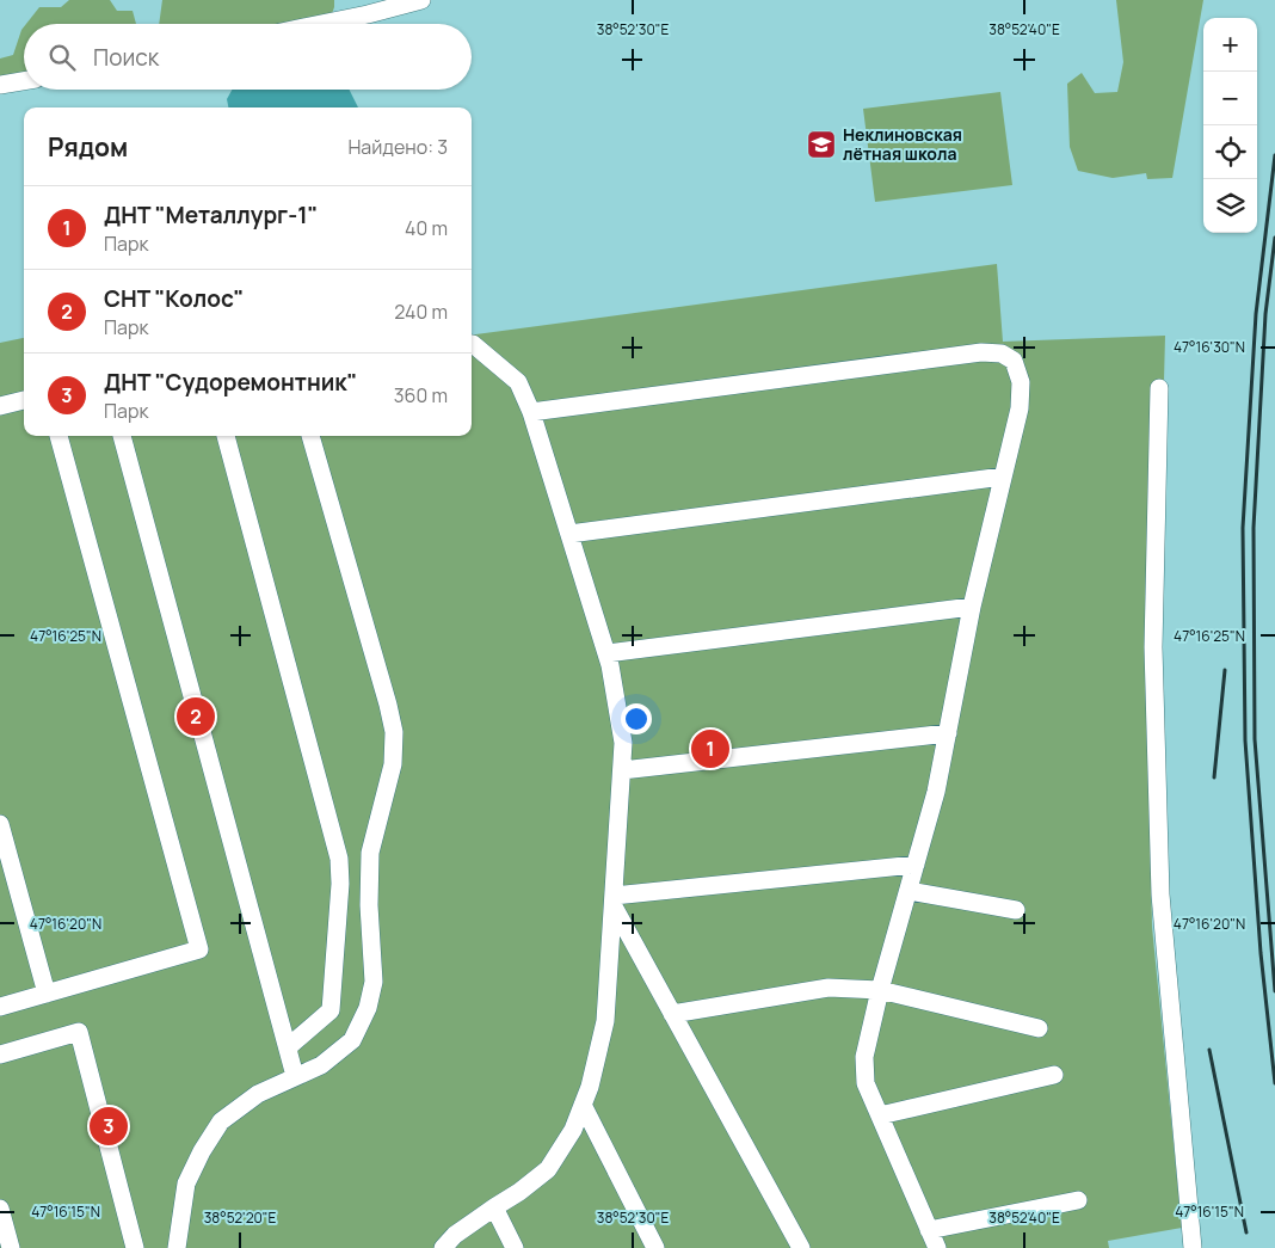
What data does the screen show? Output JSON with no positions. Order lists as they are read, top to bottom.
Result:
{
  "places": {
    "school or university": ["Неклиновская лётная школа"]
  },
  "page": {
    "map_buttons": ["+", "−"],
    "search": "Поиск",
    "heading": ["Рядом", "Найдено: 3"],
    "list": [
      {
        "mark": "1",
        "name": "ДНТ \"Металлург-1\"",
        "note": "Парк",
        "value": "40 m"
      },
      {
        "mark": "2",
        "name": "СНТ \"Колос\"",
        "note": "Парк",
        "value": "240 m"
      },
      {
        "mark": "3",
        "name": "ДНТ \"Судоремонтник\"",
        "note": "Парк",
        "value": "360 m"
      }
    ],
    "pins": ["2", "1", "3"]
  },
  "coordinates": [
    "38°52'30\"E",
    "38°52'40\"E",
    "47°16'30\"N",
    "47°16'25\"N",
    "47°16'20\"N",
    "47°16'15\"N",
    "38°52'20\"E"
  ]
}
